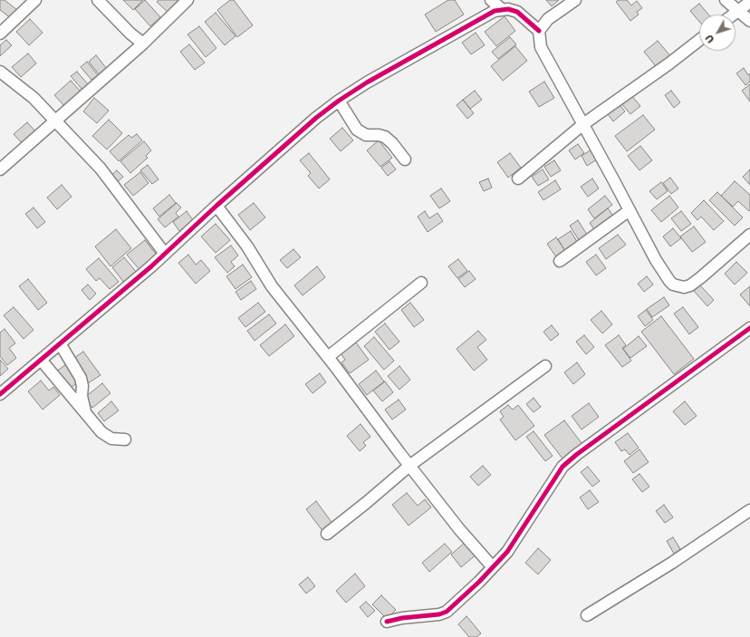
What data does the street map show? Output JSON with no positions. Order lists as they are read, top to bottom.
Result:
{
  "north": "bottom left"
}
